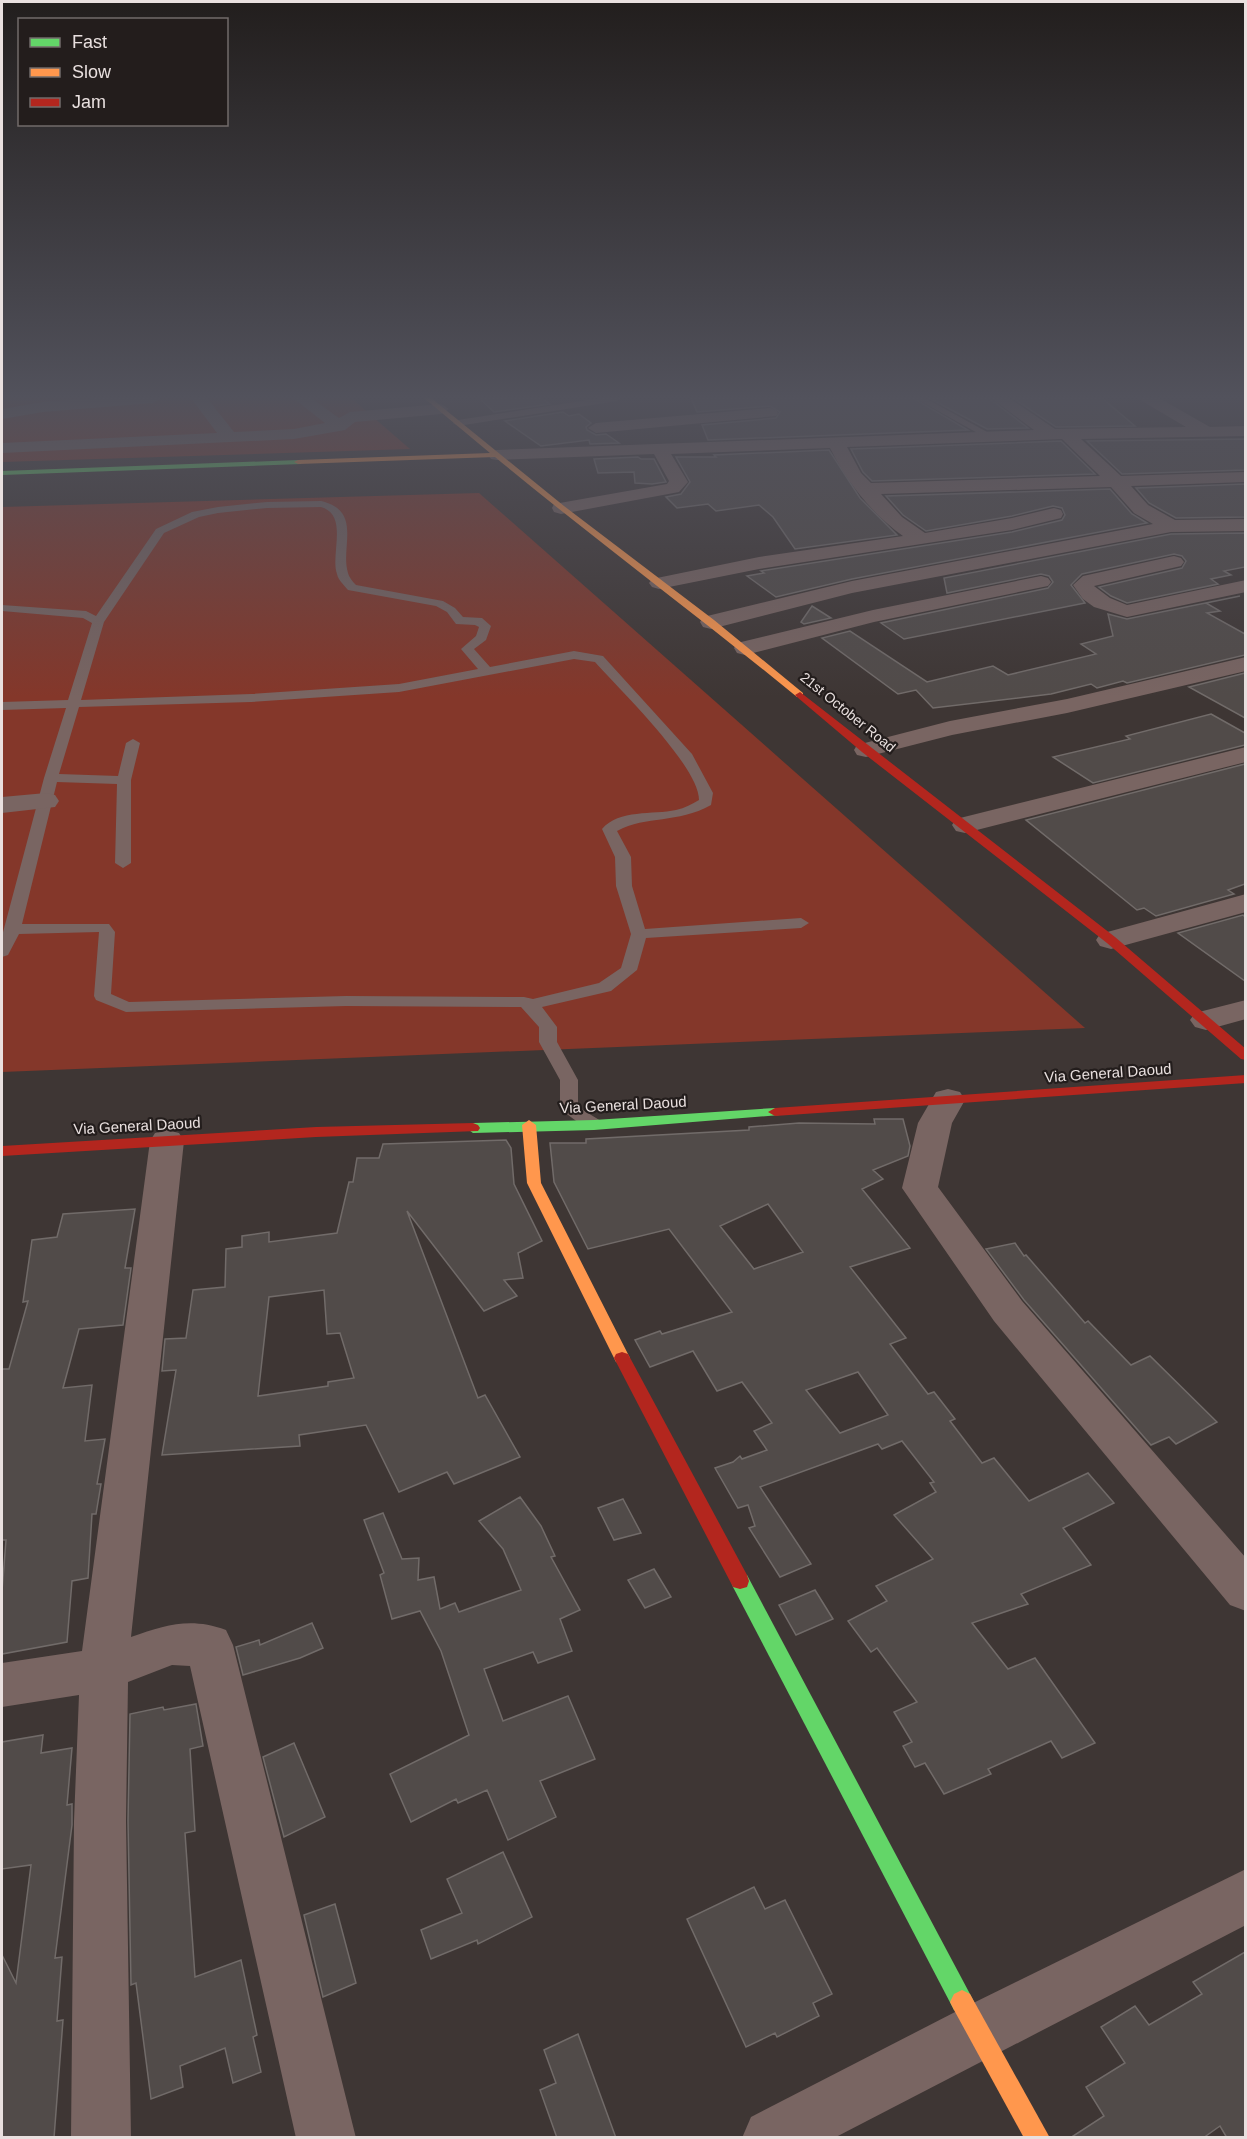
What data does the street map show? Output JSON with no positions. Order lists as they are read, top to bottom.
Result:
{
  "streets": {
    "main road": ["21st October Road", "Via General Daoud"]
  },
  "legend": ["Fast", "Slow", "Jam"]
}
